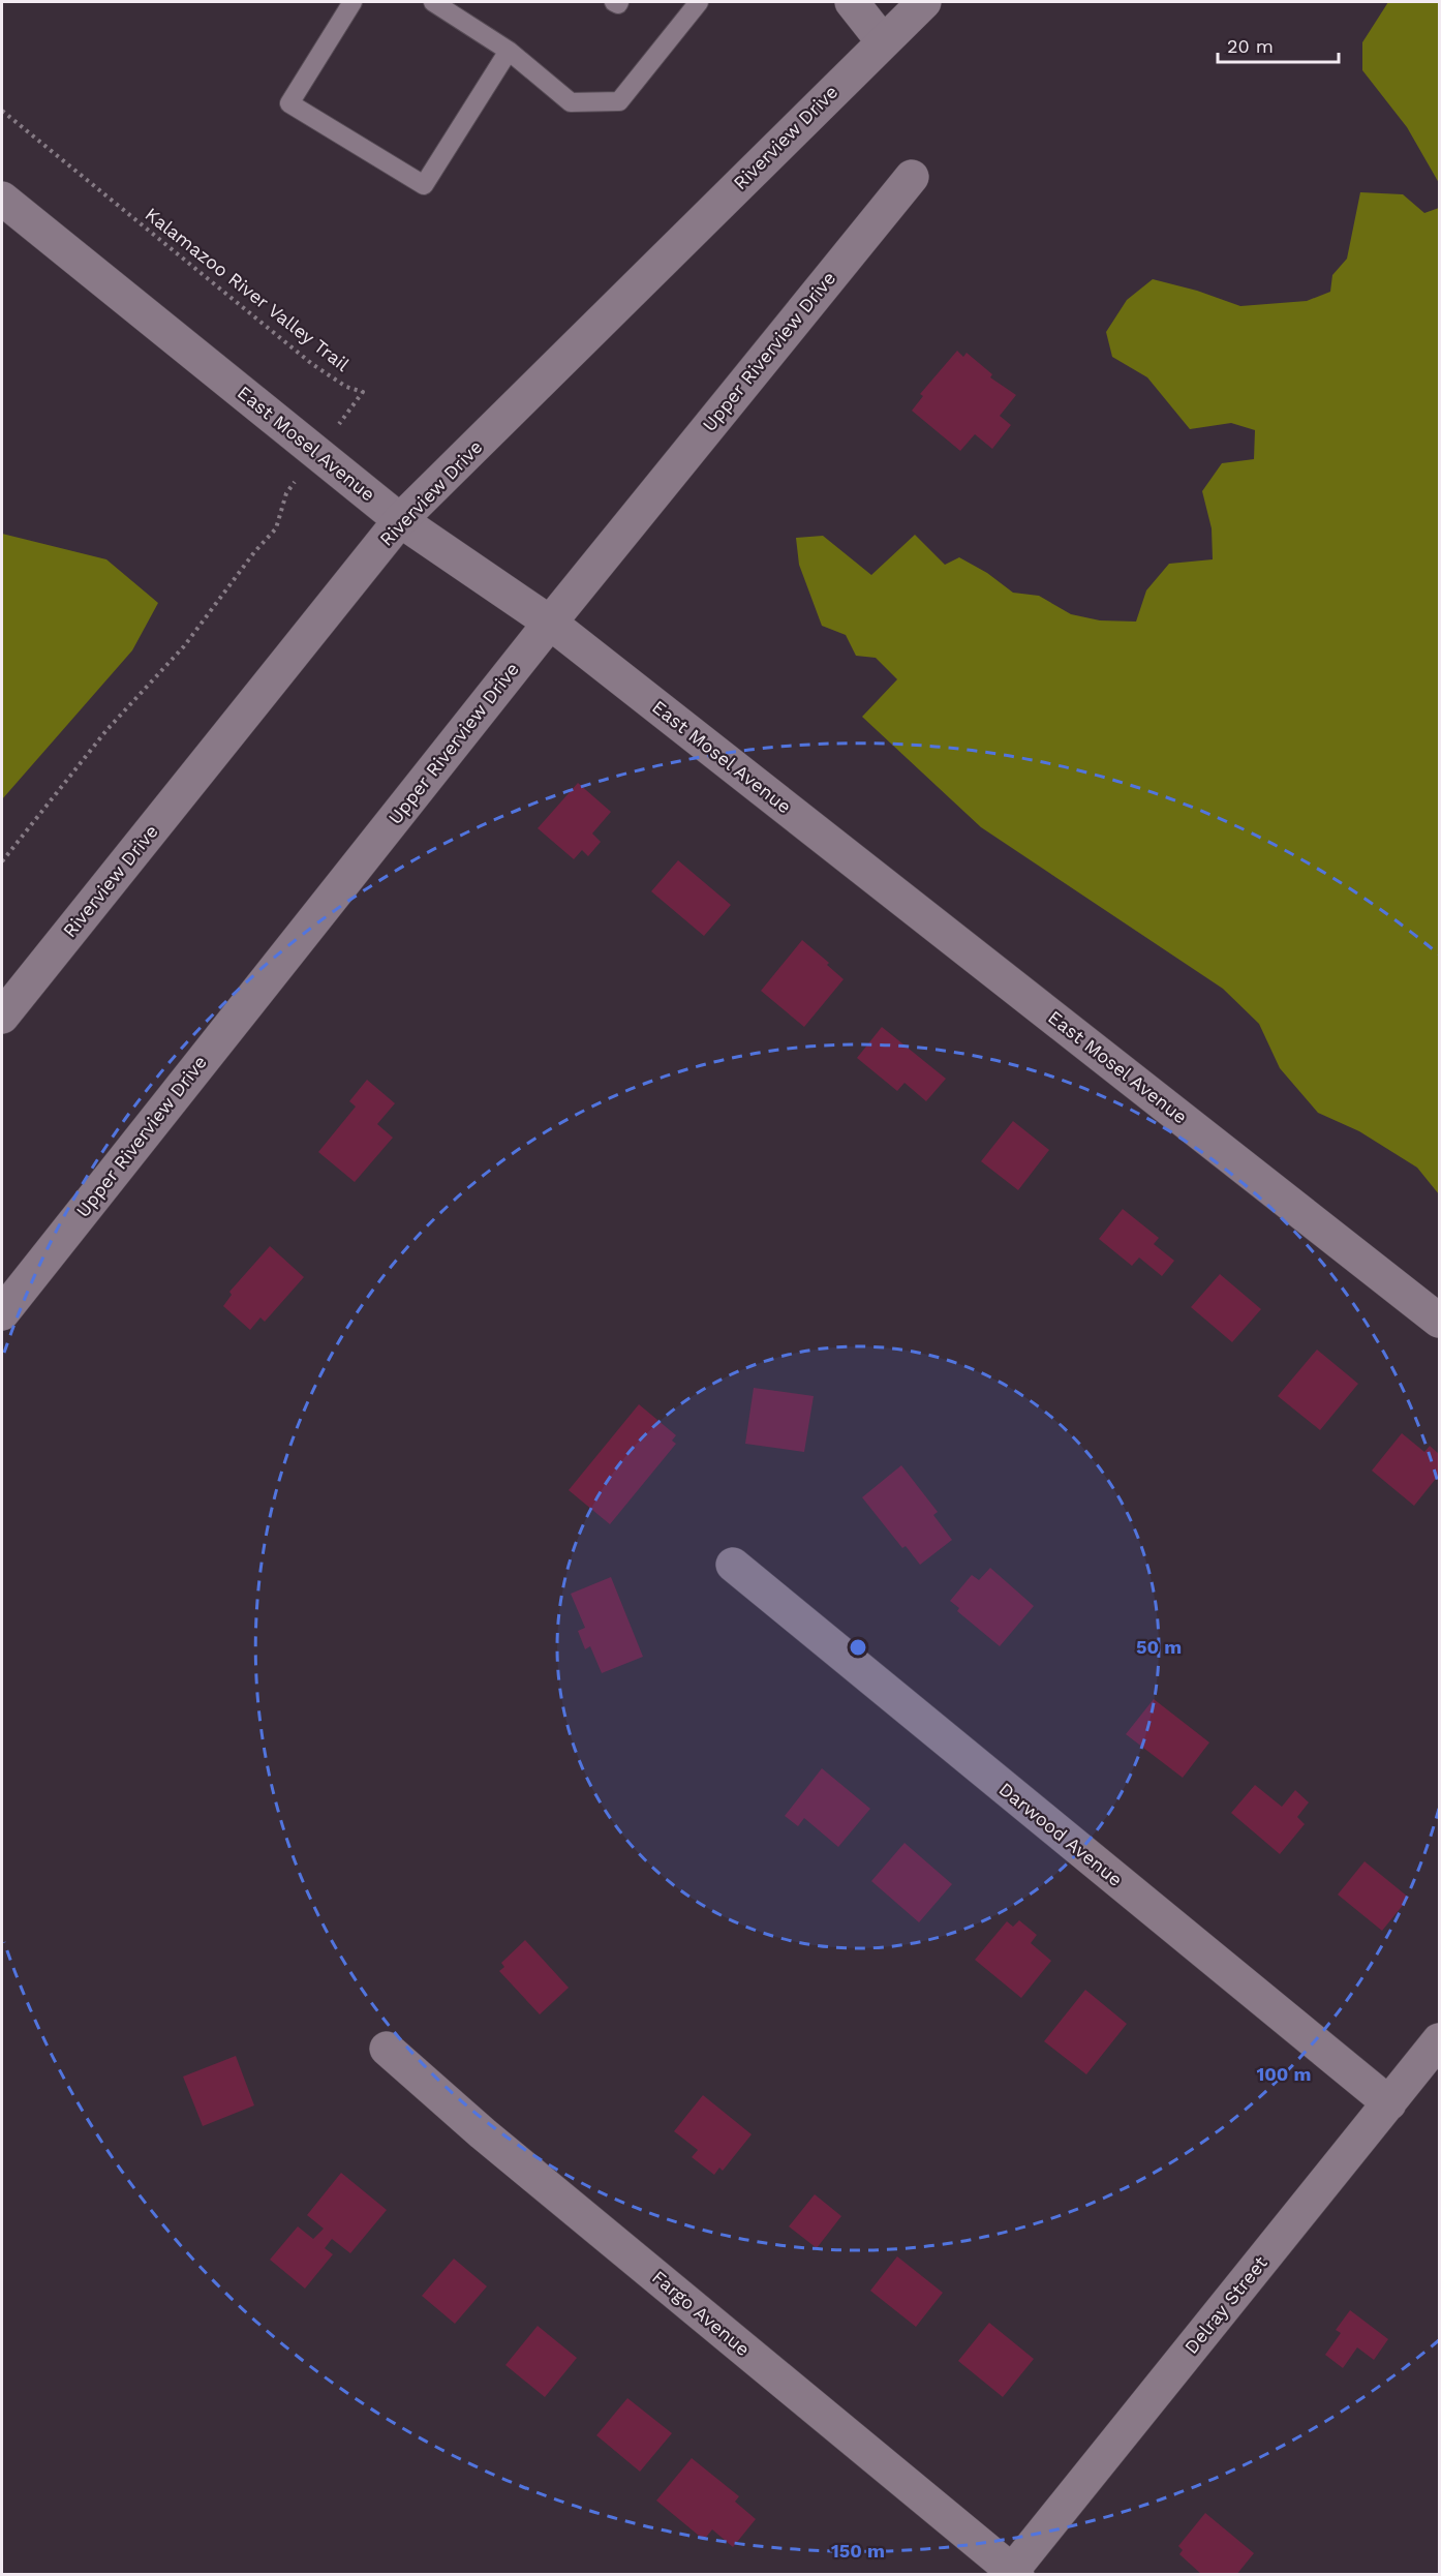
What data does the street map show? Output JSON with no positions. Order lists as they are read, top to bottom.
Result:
{
  "streets": {
    "street": [
      "Riverview Drive",
      "Upper Riverview Drive",
      "East Mosel Avenue",
      "Darwood Avenue",
      "Delray Street",
      "Fargo Avenue"
    ],
    "path": ["Kalamazoo River Valley Trail"]
  },
  "crossings": [
    ["Riverview Drive", "East Mosel Avenue"],
    ["Kalamazoo River Valley Trail", "East Mosel Avenue"],
    ["Upper Riverview Drive", "East Mosel Avenue"],
    ["Darwood Avenue", "Delray Street"],
    ["Delray Street", "Fargo Avenue"]
  ],
  "scale_bar": "20 m",
  "rings": ["50 m", "100 m", "150 m"]
}
